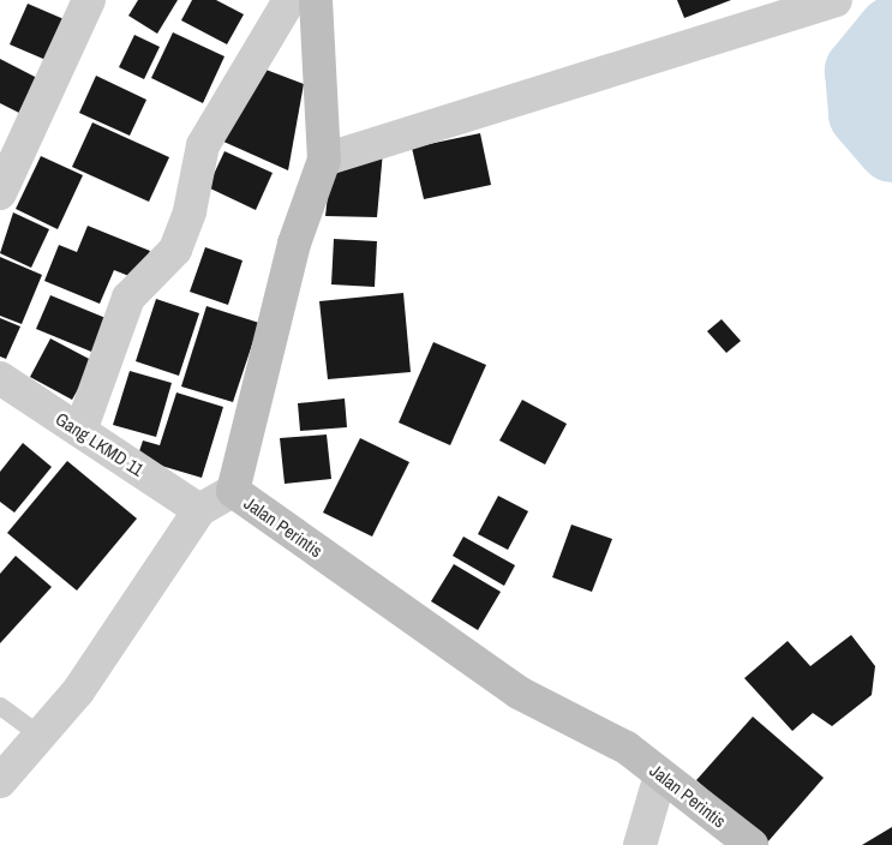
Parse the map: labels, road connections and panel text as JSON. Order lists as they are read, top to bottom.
{
  "streets": {
    "street": ["Gang LKMD 11", "Jalan Perintis"]
  }
}
